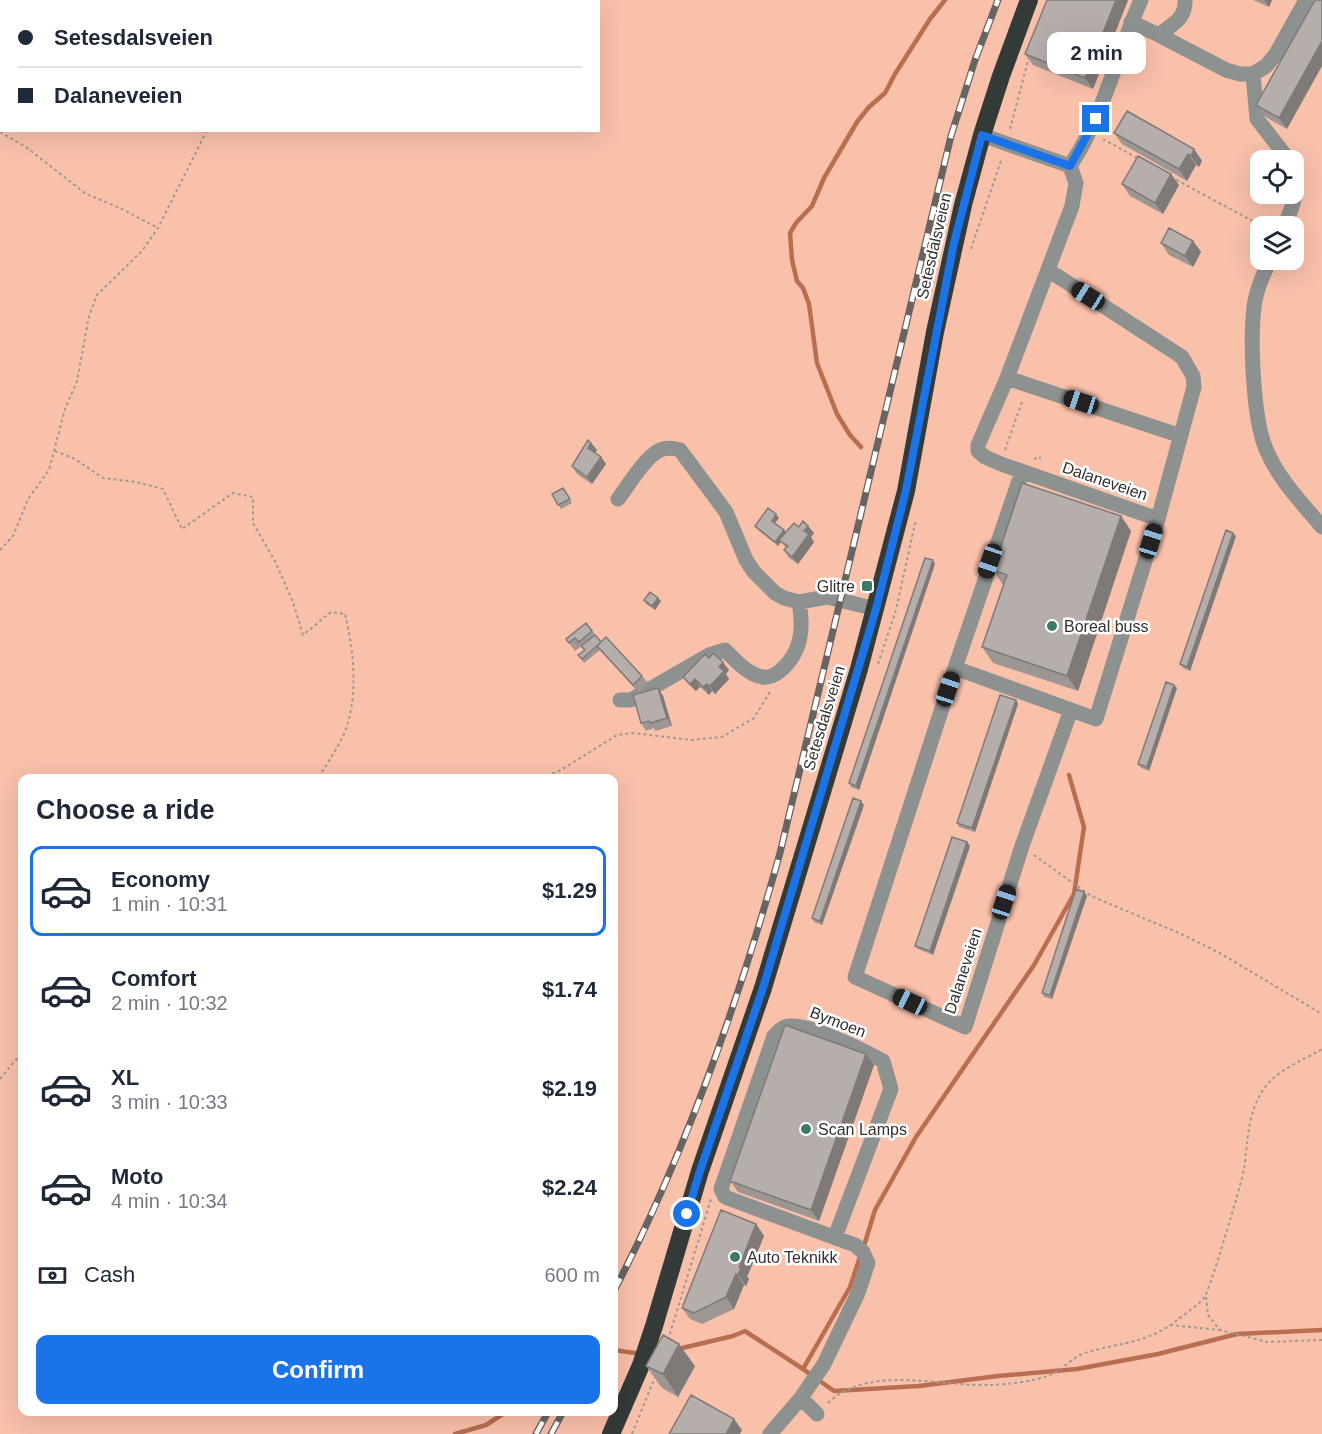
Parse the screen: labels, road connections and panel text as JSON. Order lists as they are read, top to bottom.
{
  "streets": {
    "highway": ["Setesdalsveien"],
    "lane": ["Dalaneveien", "Bymoen"]
  },
  "places": {
    "transit": ["Glitre"],
    "other": ["Boreal buss", "Scan Lamps", "Auto Teknikk"]
  },
  "page": {
    "banner": ["Setesdalsveien", "Dalaneveien"],
    "bubble": "2 min",
    "heading": "Choose a ride",
    "list": [
      {
        "name": "Economy",
        "note": "1 min · 10:31",
        "value": "$1.29"
      },
      {
        "name": "Comfort",
        "note": "2 min · 10:32",
        "value": "$1.74"
      },
      {
        "name": "XL",
        "note": "3 min · 10:33",
        "value": "$2.19"
      },
      {
        "name": "Moto",
        "note": "4 min · 10:34",
        "value": "$2.24"
      }
    ],
    "pay": ["Cash", "600 m"],
    "buttons": "Confirm"
  }
}
